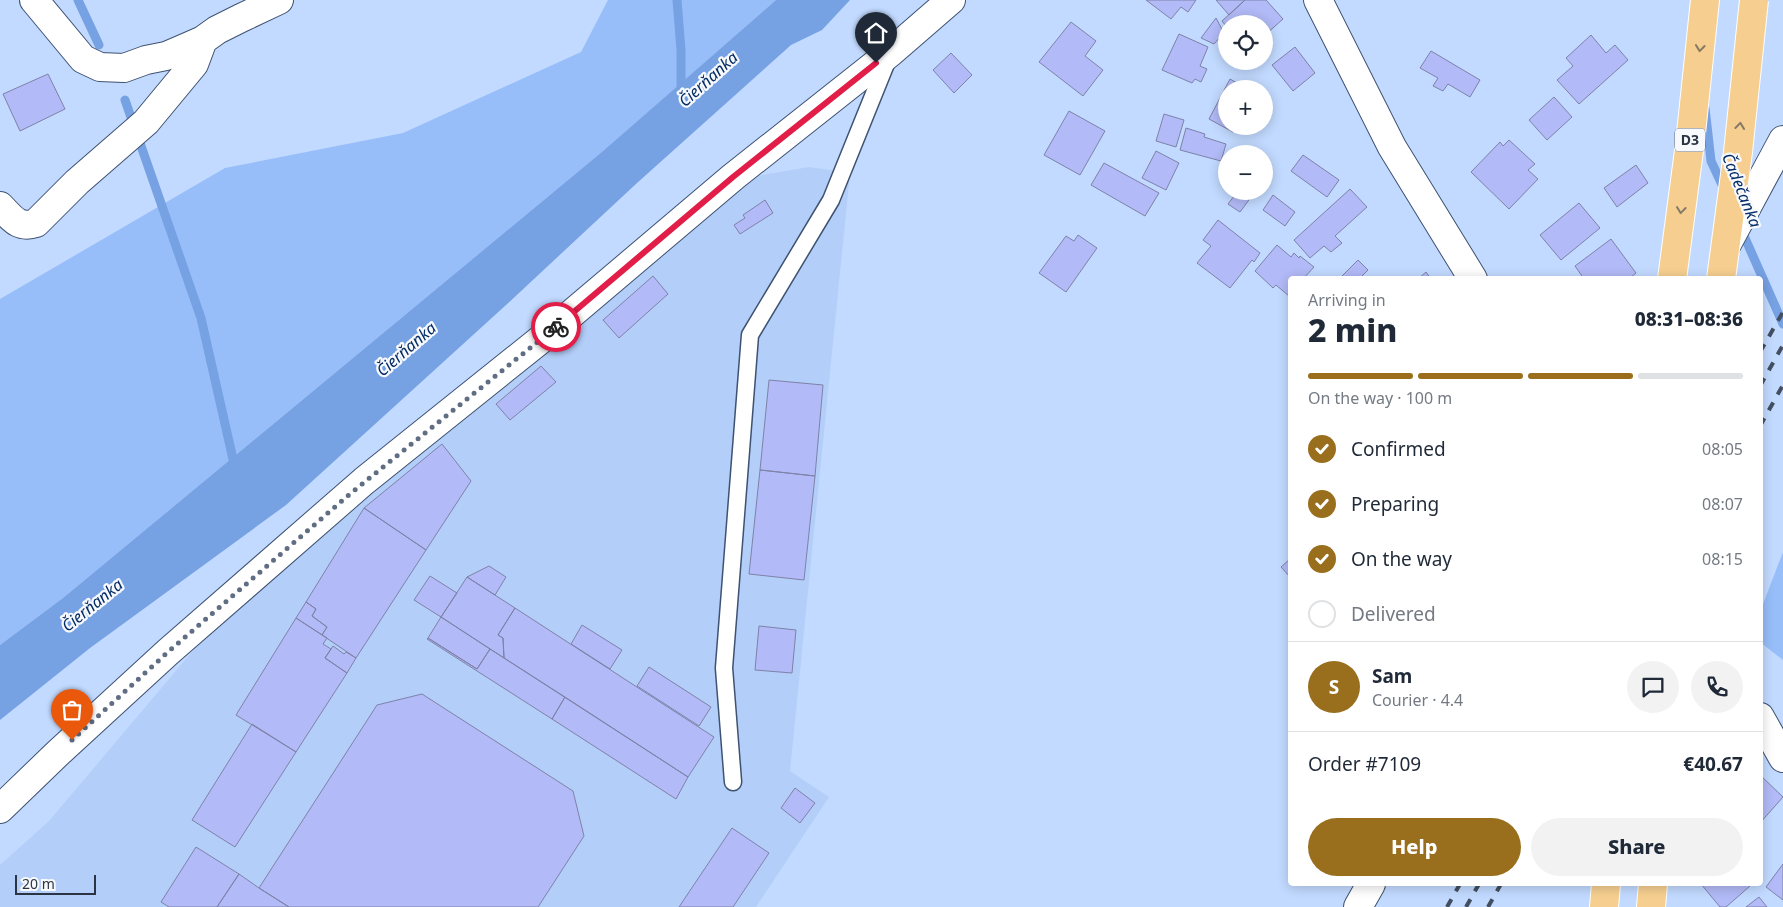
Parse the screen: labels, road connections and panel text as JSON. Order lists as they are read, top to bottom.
{
  "streets": {
    "highway": ["D3"]
  },
  "water": ["Čierňanka", "Čadečanka"],
  "scale_bar": "20 m",
  "page": {
    "map_buttons": ["+", "−"],
    "heading": ["2 min", "Arriving in", "08:31–08:36"],
    "panel": [
      "Sam",
      "Courier · 4.4",
      "Order #7109",
      "€40.67"
    ],
    "bar": "On the way · 100 m",
    "list": [
      ["Confirmed", "08:05"],
      ["Preparing", "08:07"],
      ["On the way", "08:15"],
      "Delivered"
    ],
    "round": "S",
    "buttons": ["Help", "Share"],
    "scale": "20 m"
  }
}
